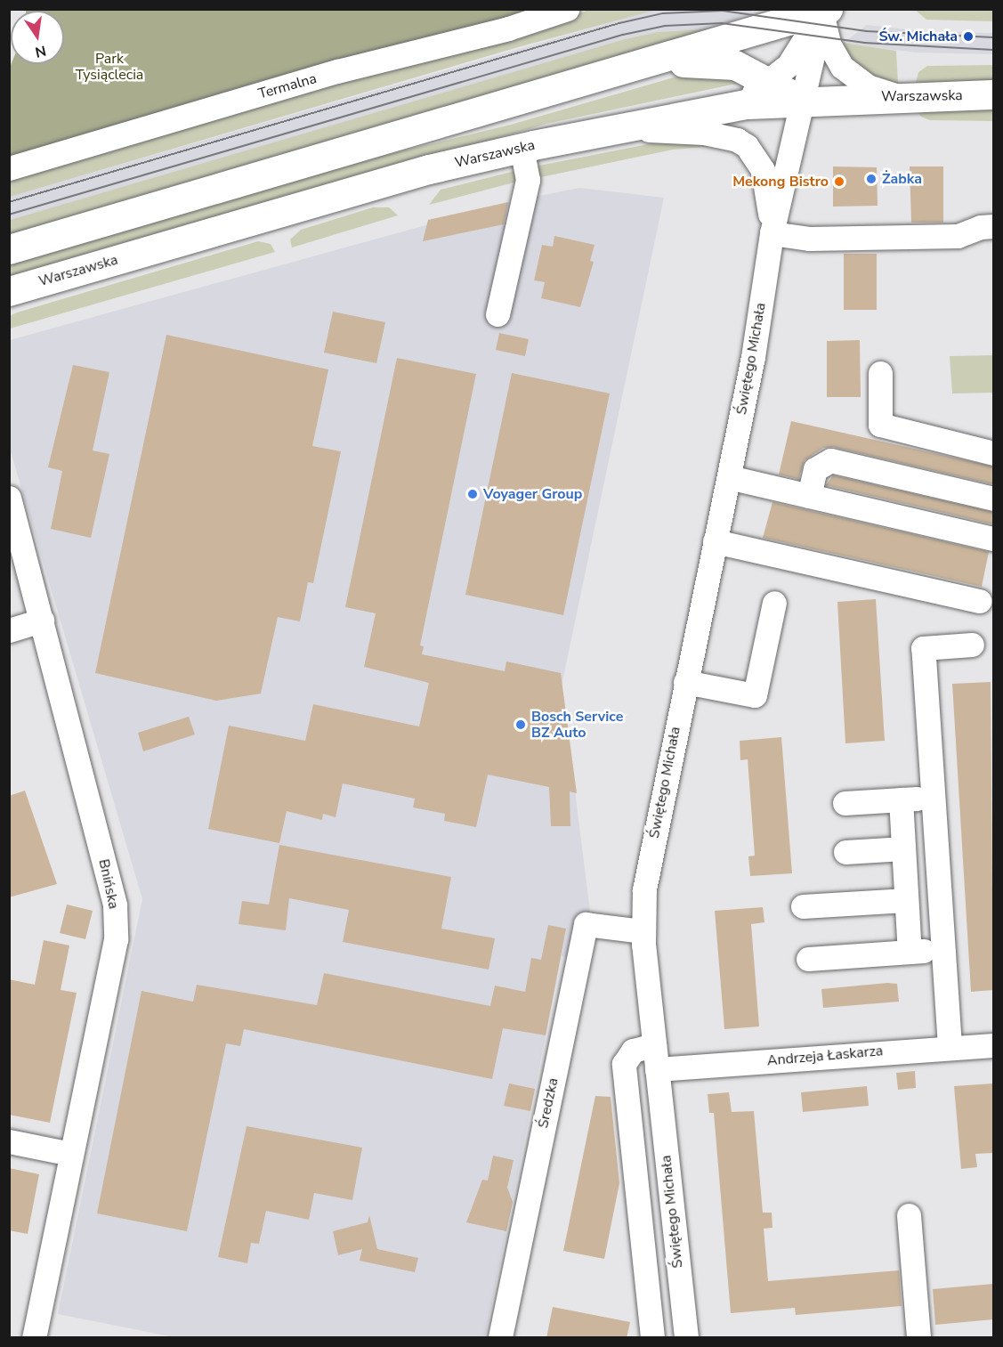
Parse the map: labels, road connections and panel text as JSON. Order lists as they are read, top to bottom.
{
  "streets": {
    "main road": ["Warszawska"],
    "street": [
      "Termalna",
      "Świętego Michała",
      "Bnińska",
      "Andrzeja Łaskarza",
      "Średzka"
    ]
  },
  "crossings": [
    ["Warszawska", "Świętego Michała"],
    ["Świętego Michała", "Andrzeja Łaskarza"],
    ["Świętego Michała", "Średzka"]
  ],
  "parks": ["Park Tysiąclecia"],
  "places": [
    "Św. Michała",
    "Żabka",
    "Mekong Bistro",
    "Voyager Group",
    "Bosch Service BZ Auto"
  ],
  "north": "bottom"
}
